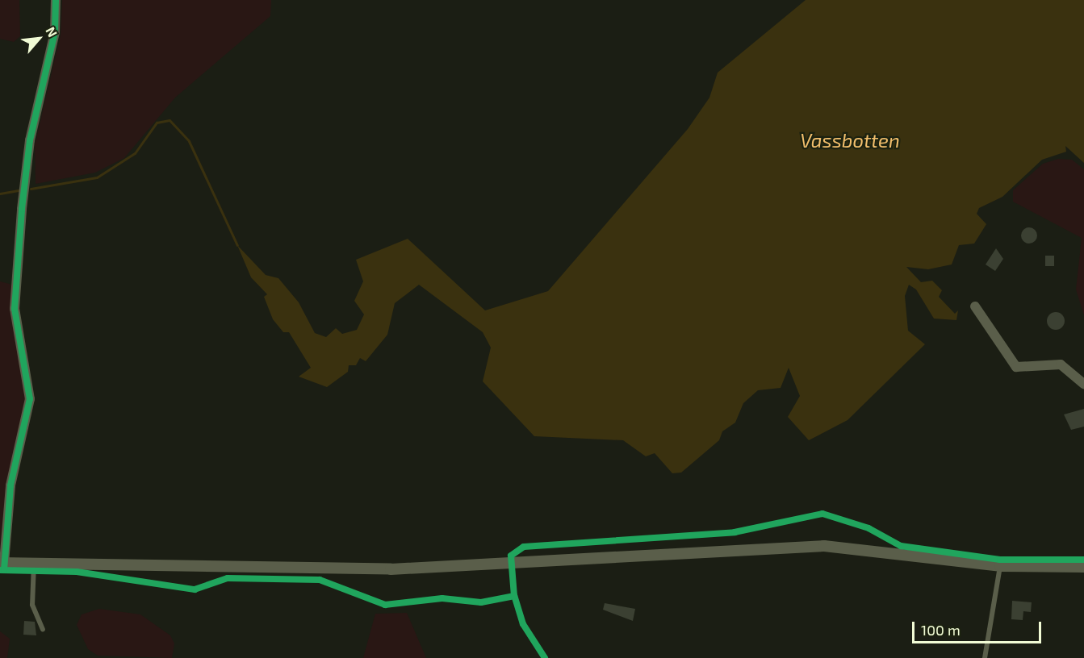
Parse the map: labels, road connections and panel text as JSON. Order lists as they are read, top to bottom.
{
  "water": ["Vassbotten"],
  "scale_bar": "100 m",
  "north": "top right"
}
